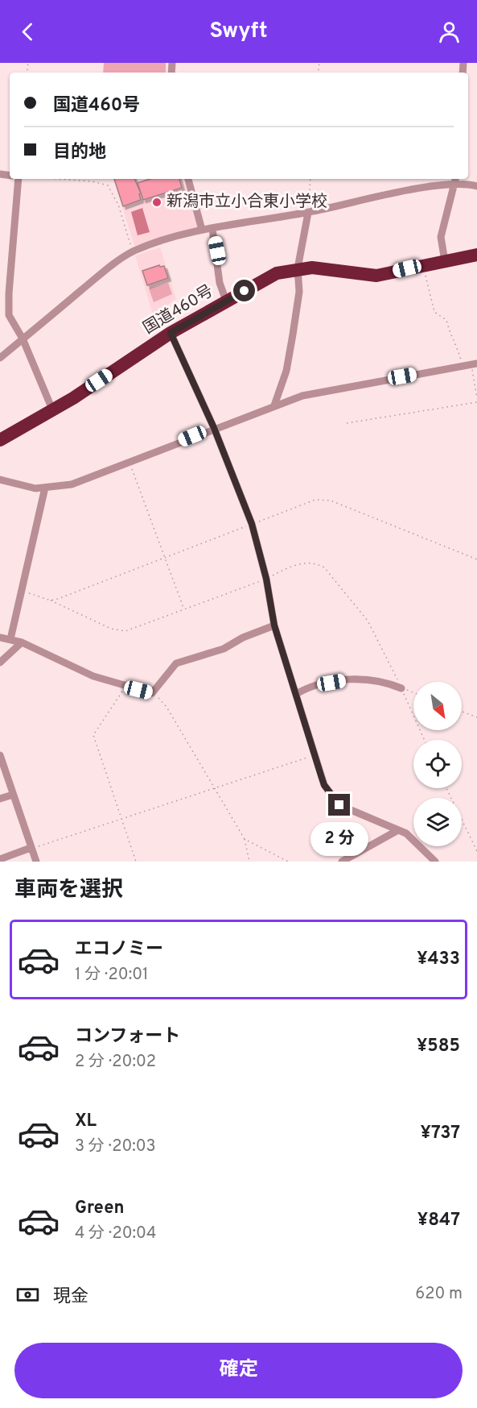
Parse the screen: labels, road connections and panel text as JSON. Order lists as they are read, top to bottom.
{
  "streets": {
    "highway": ["国道460号"]
  },
  "places": ["新潟市立小合東小学校"],
  "north": "bottom right",
  "page": {
    "header": "Swyft",
    "banner": ["国道460号", "目的地"],
    "bubble": "2 分",
    "heading": "車両を選択",
    "list": [
      {
        "name": "エコノミー",
        "note": "1 分 · 20:01",
        "value": "¥433"
      },
      {
        "name": "コンフォート",
        "note": "2 分 · 20:02",
        "value": "¥585"
      },
      {
        "name": "XL",
        "note": "3 分 · 20:03",
        "value": "¥737"
      },
      {
        "name": "Green",
        "note": "4 分 · 20:04",
        "value": "¥847"
      }
    ],
    "pay": ["現金", "620 m"],
    "buttons": "確定"
  }
}
